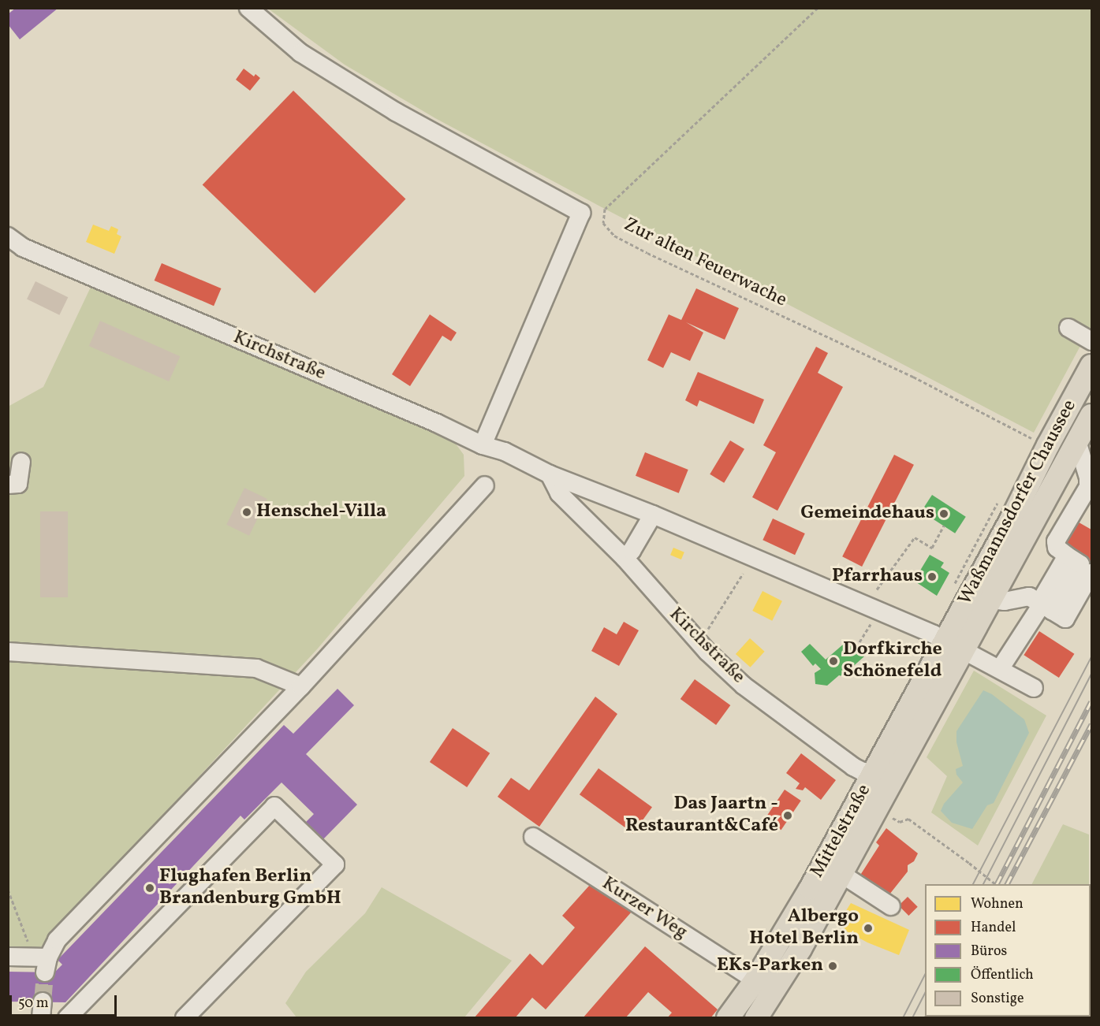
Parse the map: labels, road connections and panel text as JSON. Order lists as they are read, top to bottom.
{
  "streets": {
    "main road": ["Waßmannsdorfer Chaussee", "Mittelstraße"],
    "street": ["Kirchstraße", "Kurzer Weg"],
    "path": ["Zur alten Feuerwache"]
  },
  "crossings": [
    ["Zur alten Feuerwache", "Waßmannsdorfer Chaussee"],
    ["Kirchstraße", "Waßmannsdorfer Chaussee"],
    ["Kirchstraße", "Mittelstraße"],
    ["Waßmannsdorfer Chaussee", "Mittelstraße"],
    ["Mittelstraße", "Kurzer Weg"]
  ],
  "places": [
    "Henschel-Villa",
    "Gemeindehaus",
    "Pfarrhaus",
    "Dorfkirche Schönefeld",
    "Das Jaartn - Restaurant&Café",
    "Flughafen Berlin Brandenburg GmbH",
    "Albergo Hotel Berlin",
    "EKs-Parken"
  ],
  "legend": [
    "Wohnen",
    "Handel",
    "Büros",
    "Öffentlich",
    "Sonstige"
  ],
  "scale_bar": "50 m"
}
